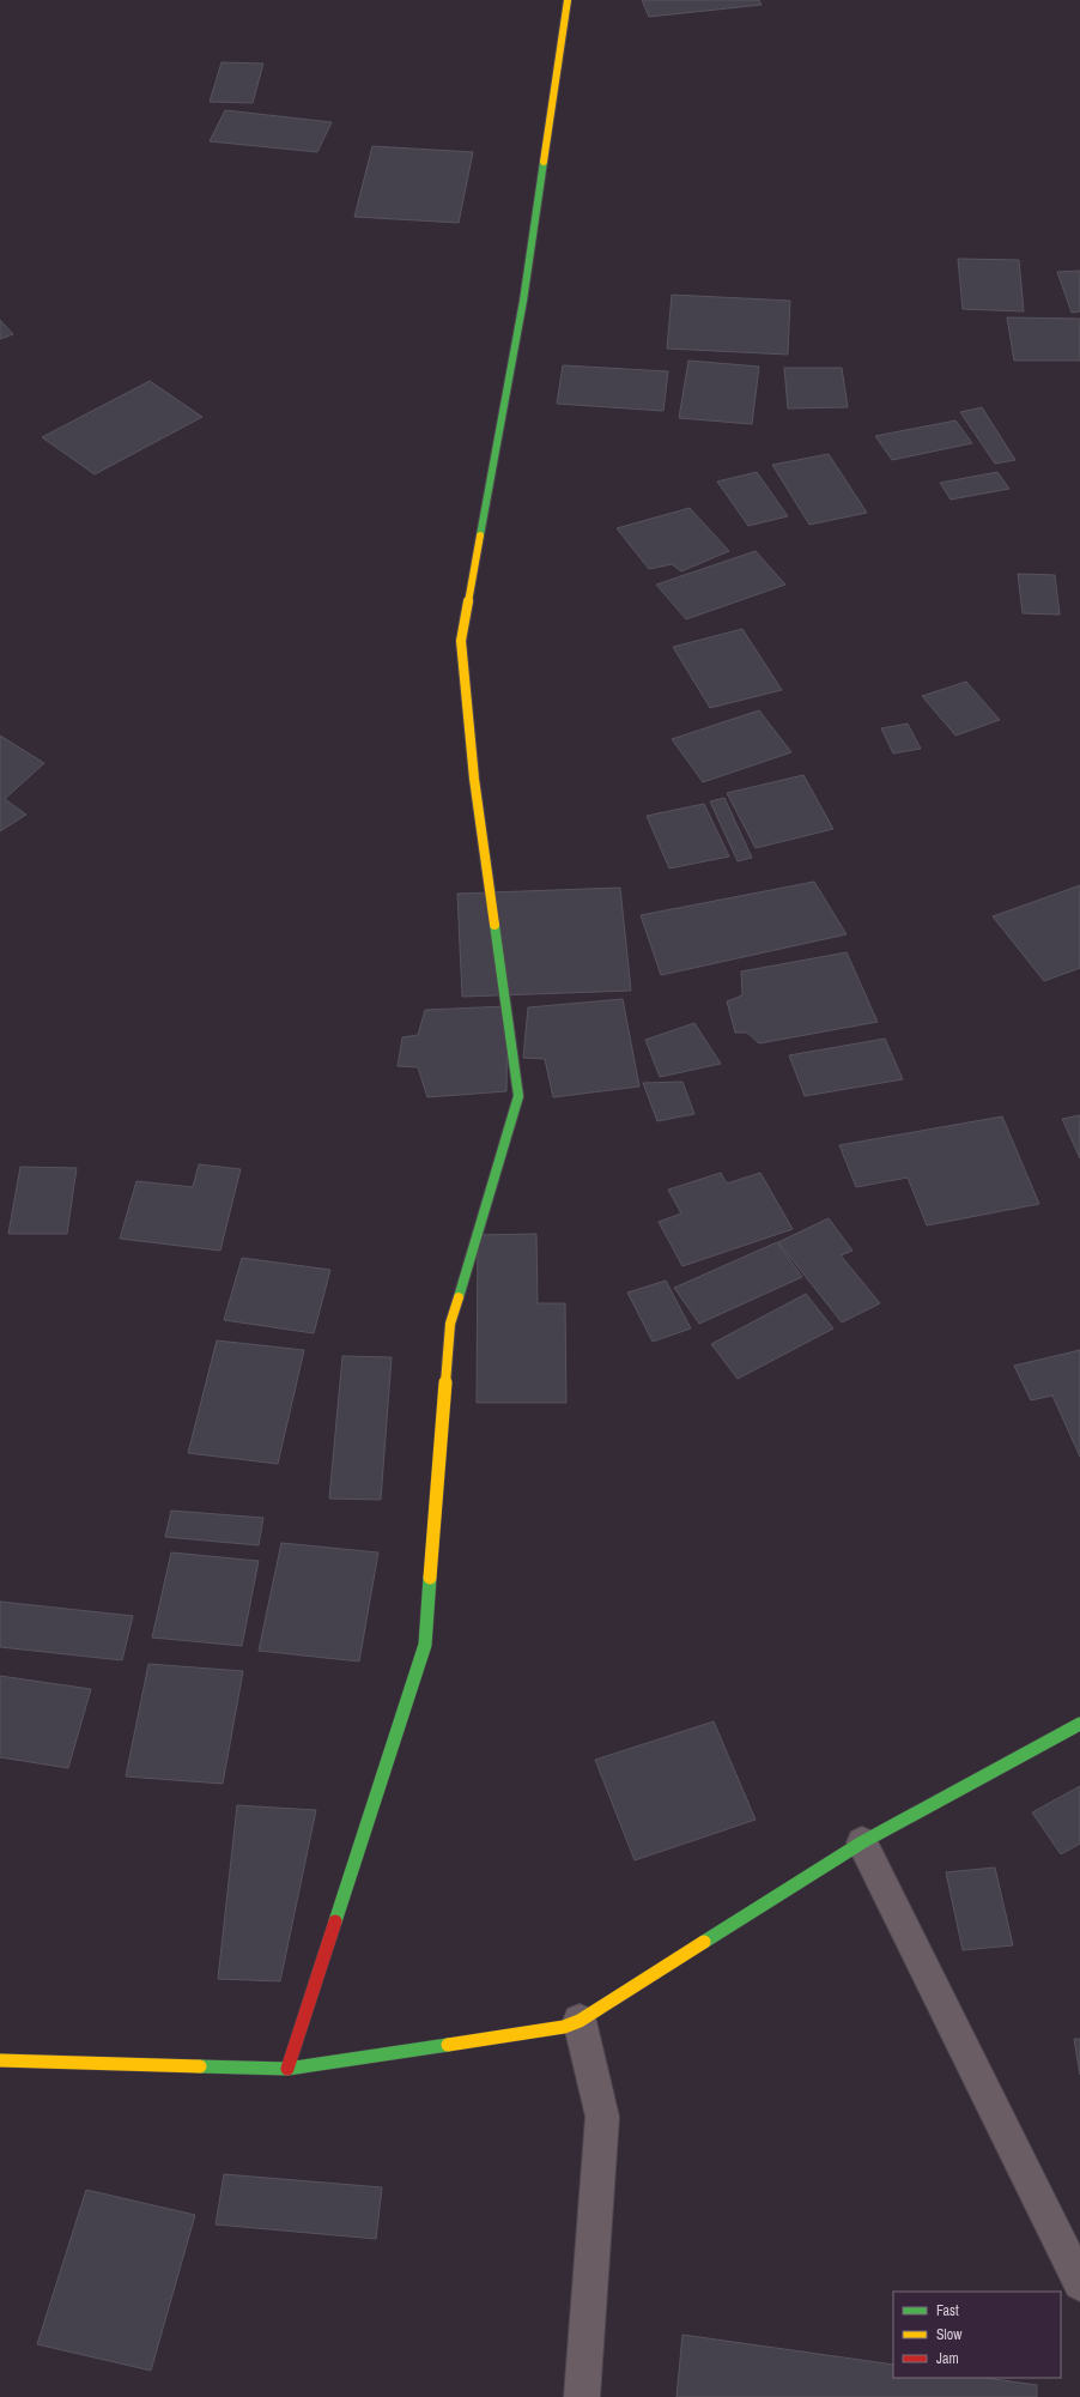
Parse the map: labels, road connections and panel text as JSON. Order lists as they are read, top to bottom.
{
  "legend": ["Fast", "Slow", "Jam"]
}
